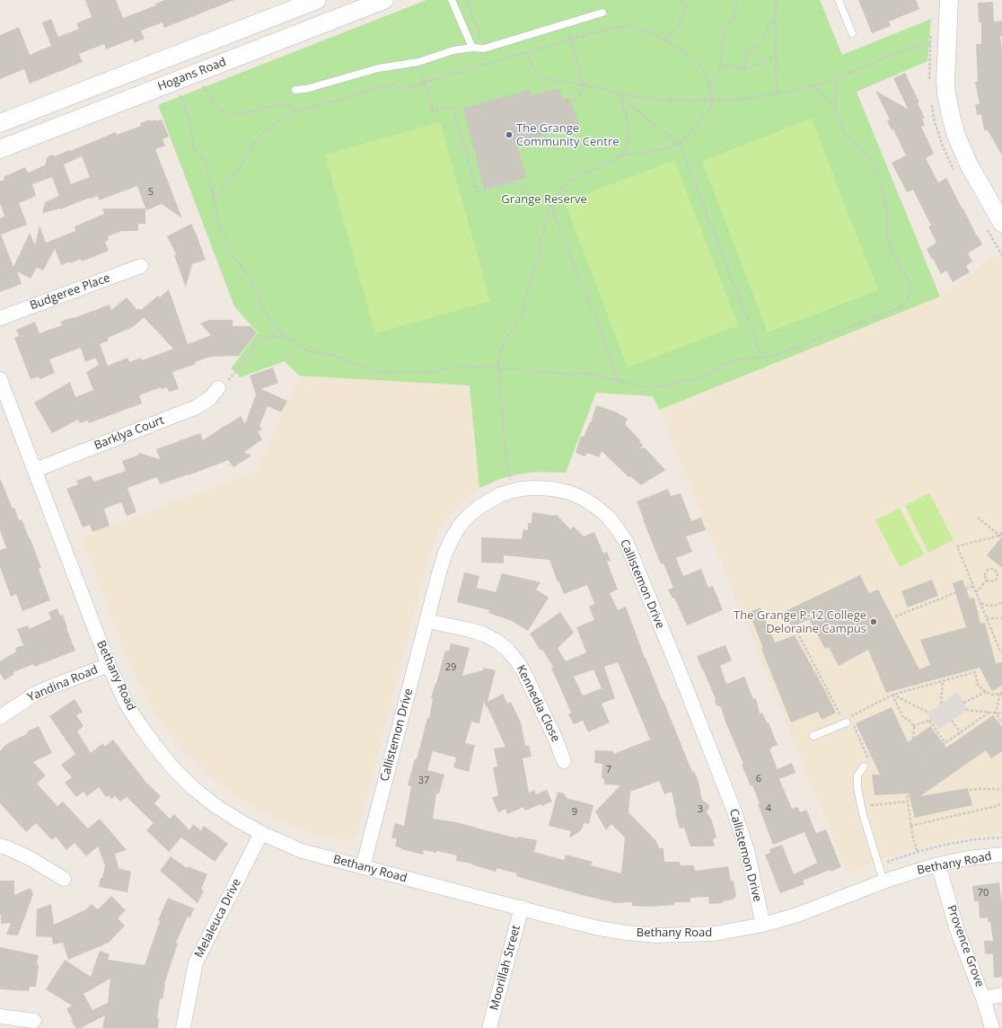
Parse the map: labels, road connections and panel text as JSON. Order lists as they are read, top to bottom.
{
  "streets": {
    "street": [
      "Hogans Road",
      "Budgeree Place",
      "Barklya Court",
      "Callistemon Drive",
      "Bethany Road",
      "Yandina Road",
      "Kennedia Close",
      "Melaleuca Drive",
      "Provence Grove",
      "Moorillah Street"
    ]
  },
  "crossings": [
    ["Barklya Court", "Bethany Road"],
    ["Callistemon Drive", "Bethany Road"],
    ["Callistemon Drive", "Kennedia Close"],
    ["Bethany Road", "Yandina Road"],
    ["Bethany Road", "Melaleuca Drive"],
    ["Bethany Road", "Provence Grove"],
    ["Bethany Road", "Moorillah Street"]
  ],
  "parks": ["Grange Reserve"],
  "places": ["The Grange Community Centre", "The Grange P-12 College Deloraine Campus"],
  "house_numbers": [
    "5",
    "29",
    "7",
    "6",
    "37",
    "4",
    "3",
    "9",
    "70"
  ]
}
